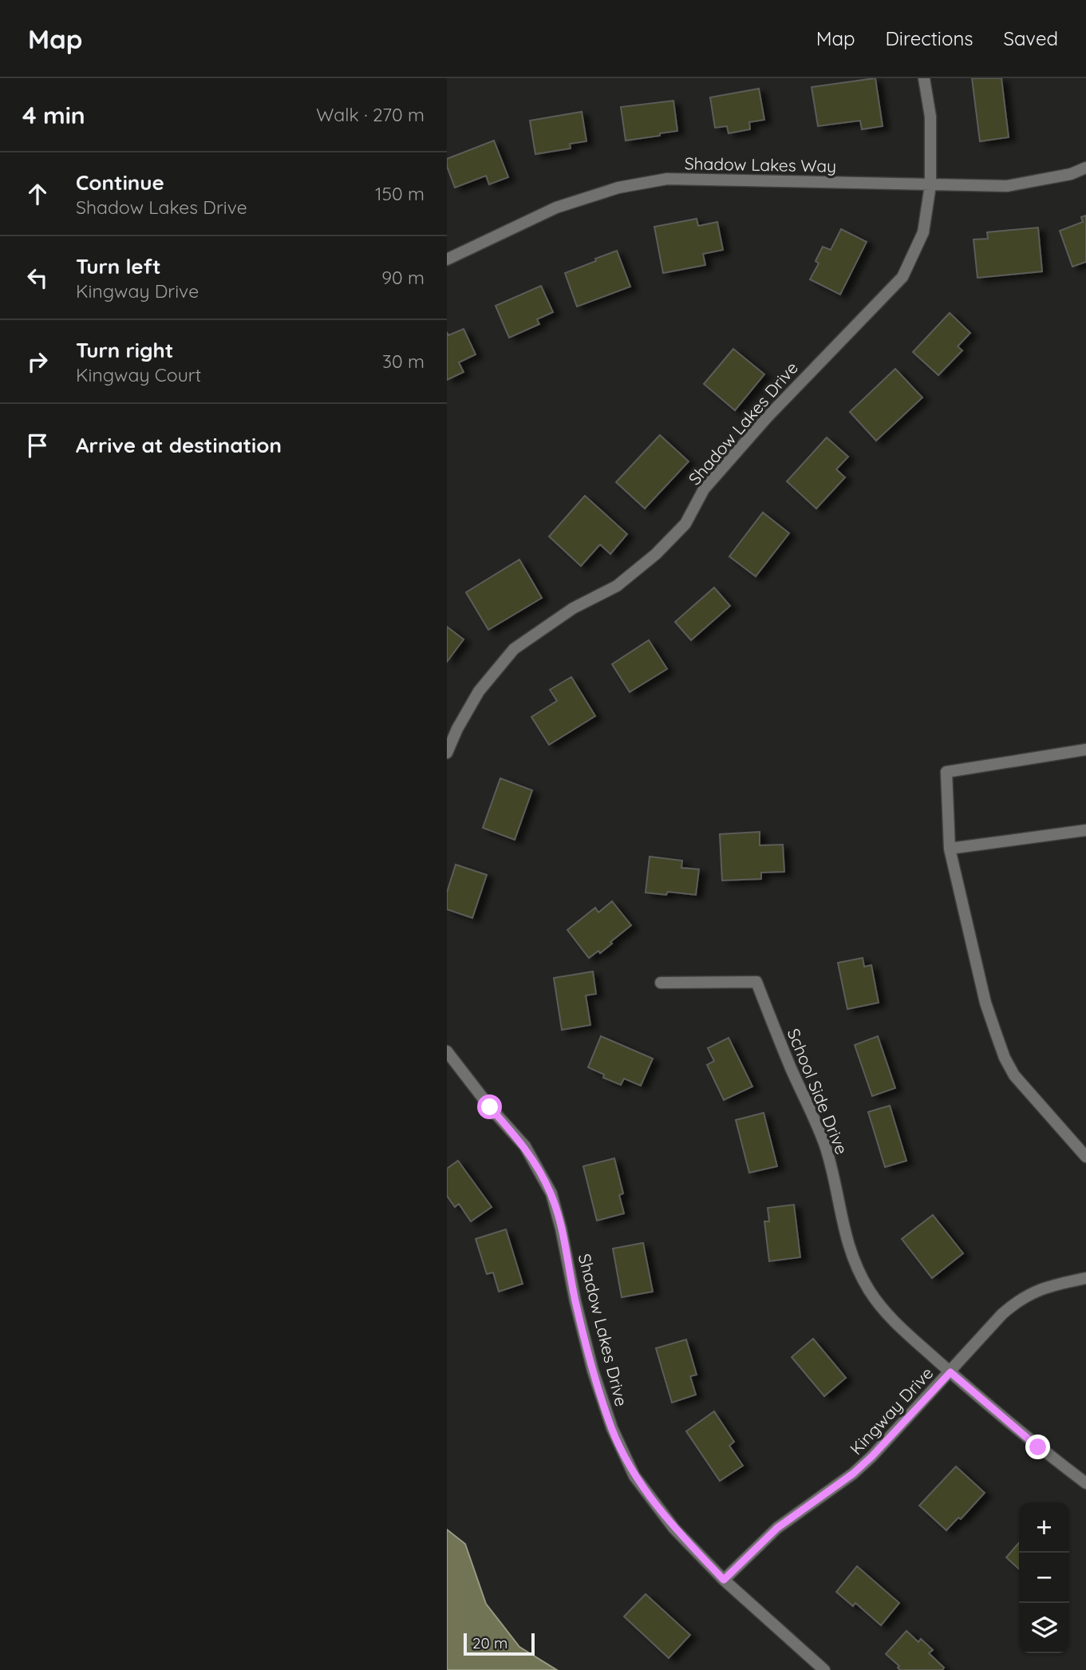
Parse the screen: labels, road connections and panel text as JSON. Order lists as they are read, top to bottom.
{
  "streets": {
    "street": [
      "Shadow Lakes Way",
      "Shadow Lakes Drive",
      "School Side Drive",
      "Kingway Drive"
    ]
  },
  "crossings": [
    ["Shadow Lakes Way", "Shadow Lakes Drive"],
    ["Shadow Lakes Drive", "Kingway Drive"],
    ["School Side Drive", "Kingway Drive"]
  ],
  "scale_bar": "20 m",
  "page": {
    "header": "Map",
    "nav": ["Map", "Directions", "Saved"],
    "heading": ["4 min", "Walk · 270 m"],
    "list": [
      ["Continue", "Shadow Lakes Drive", "150 m"],
      ["Turn left", "Kingway Drive", "90 m"],
      ["Turn right", "Kingway Court", "30 m"],
      "Arrive at destination"
    ],
    "map_buttons": ["+", "−"],
    "scale": "20 m"
  }
}
